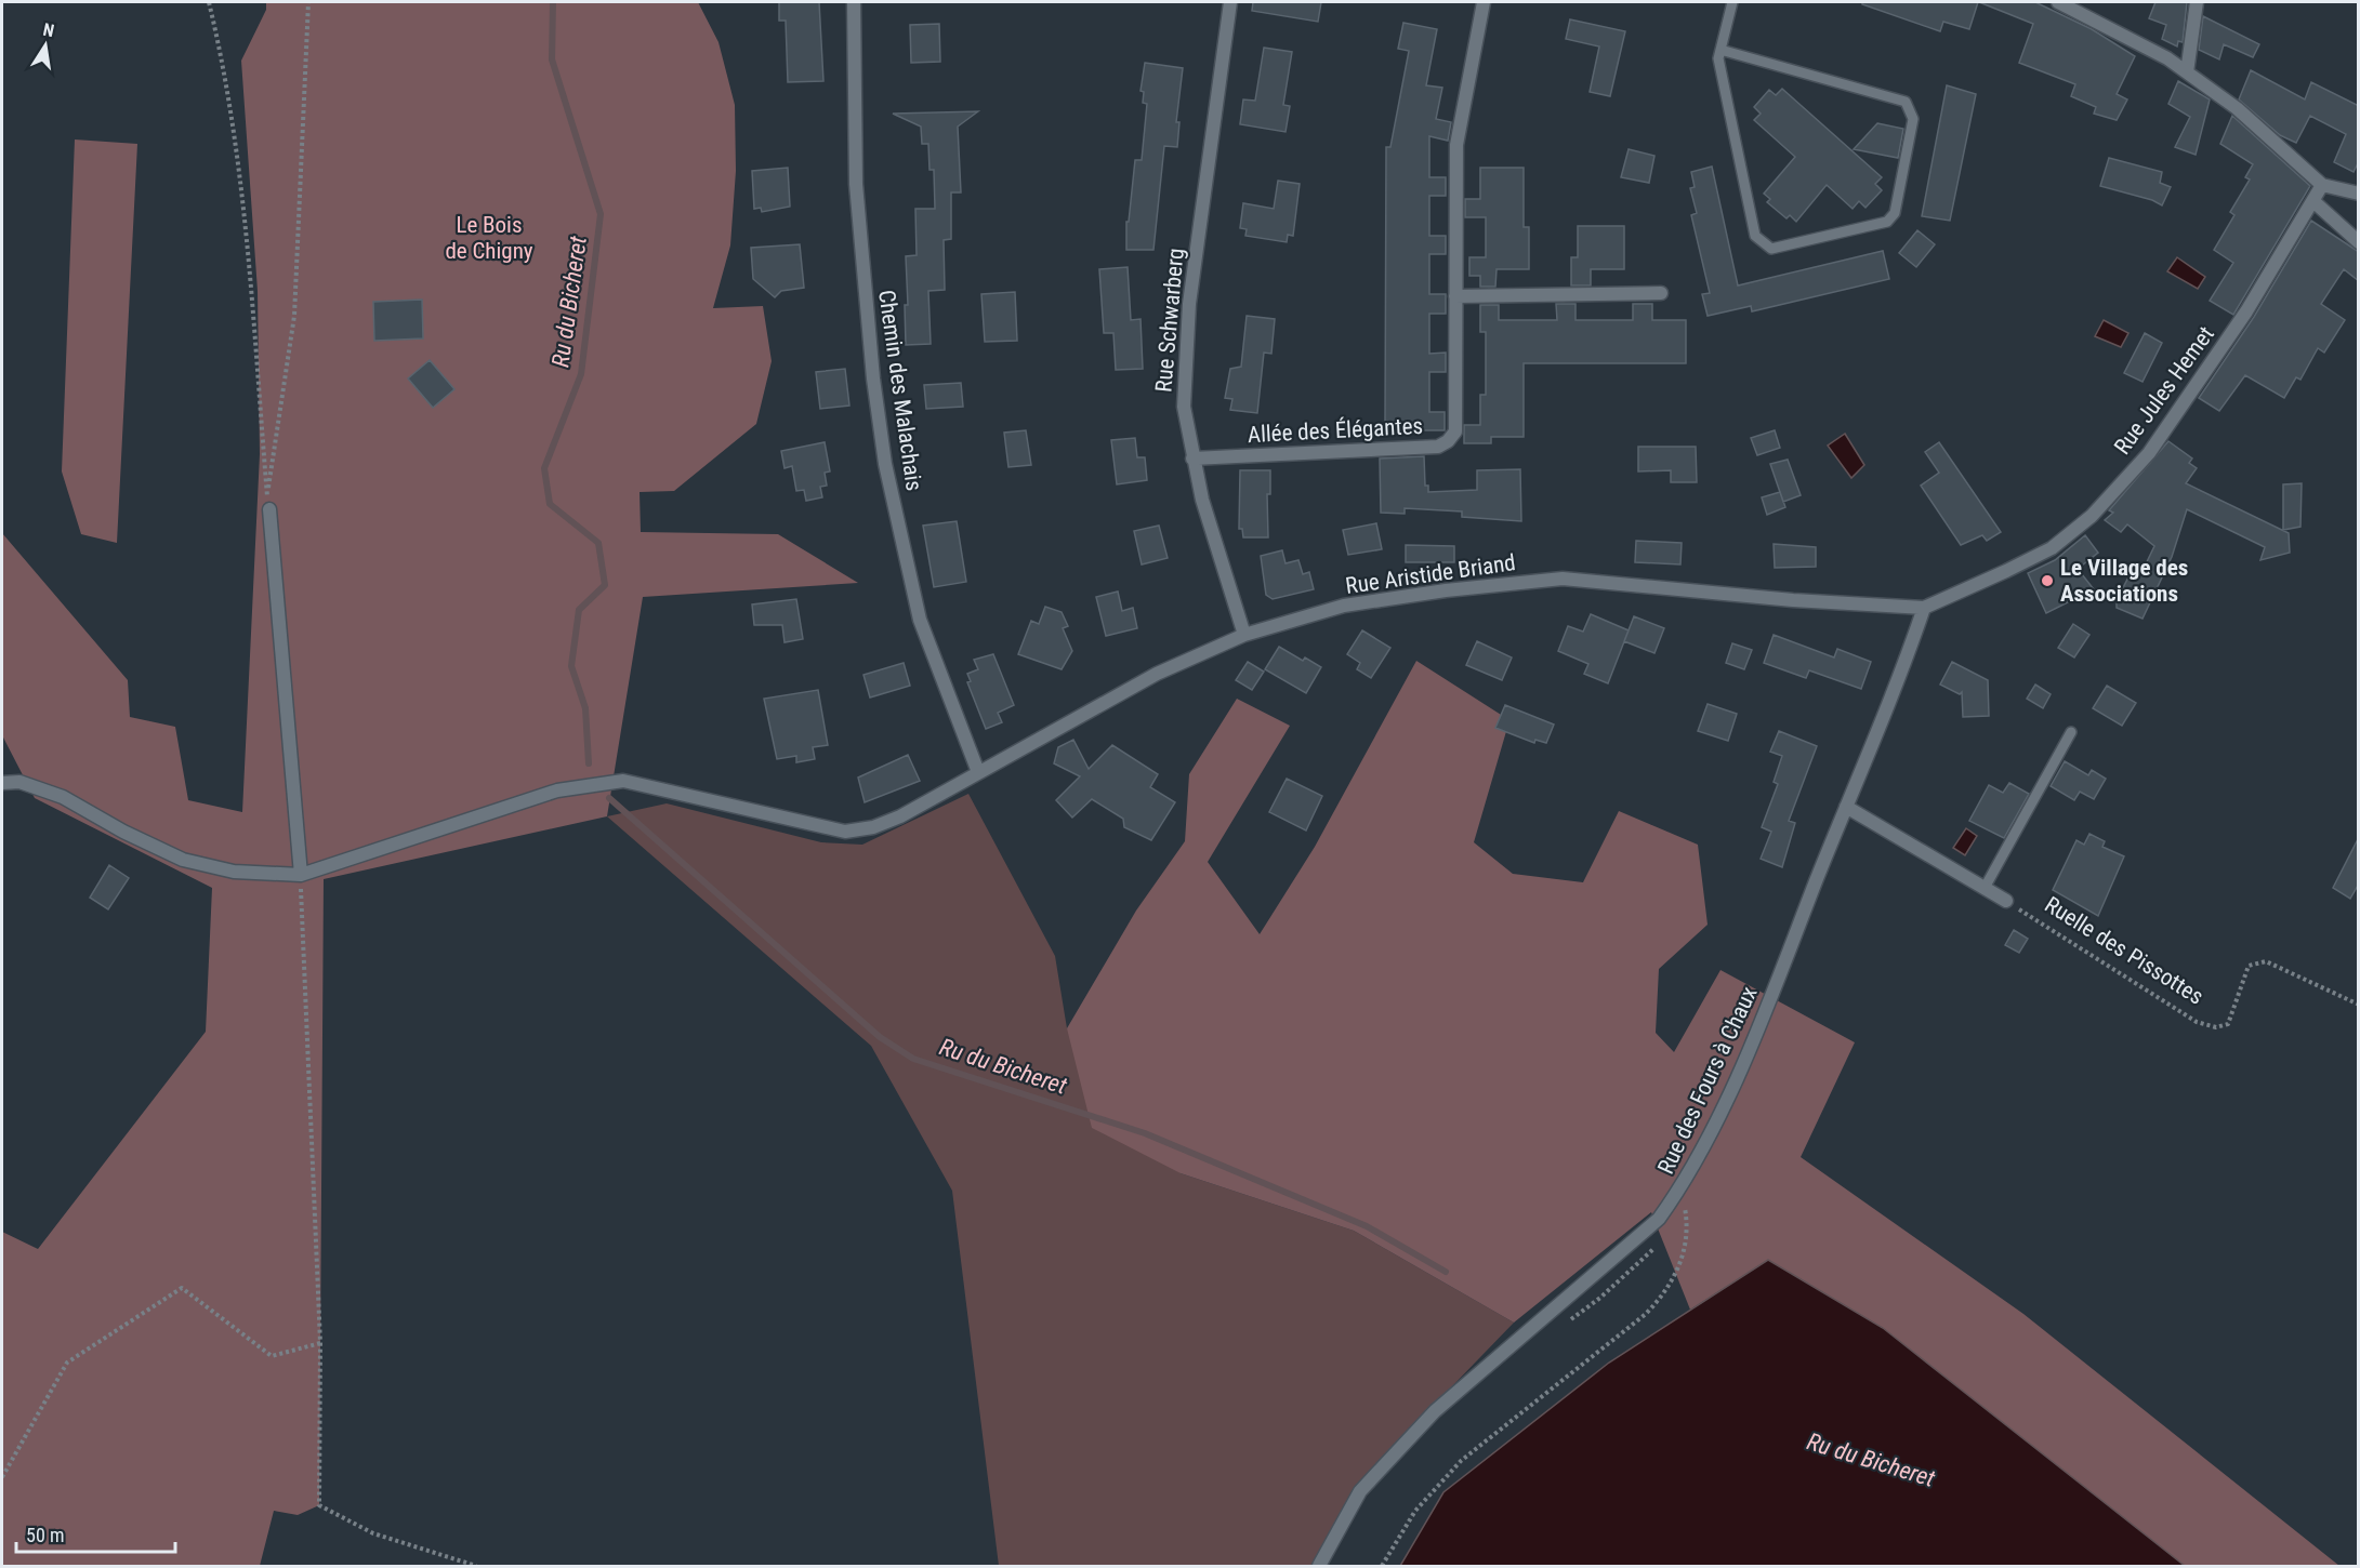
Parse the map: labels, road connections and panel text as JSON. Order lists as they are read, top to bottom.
{
  "streets": {
    "street": [
      "Rue Schwarberg",
      "Chemin des Malachais",
      "Rue Jules Hemet",
      "Allée des Élégantes",
      "Rue Aristide Briand",
      "Rue des Fours à Chaux"
    ],
    "path": ["Ruelle des Pissottes"]
  },
  "crossings": [
    ["Rue Schwarberg", "Allée des Élégantes"],
    ["Rue Schwarberg", "Rue Aristide Briand"],
    ["Chemin des Malachais", "Rue Aristide Briand"],
    ["Rue Jules Hemet", "Rue Aristide Briand"],
    ["Rue Jules Hemet", "Rue des Fours à Chaux"],
    ["Rue Aristide Briand", "Rue des Fours à Chaux"]
  ],
  "water": ["Ru du Bicheret"],
  "parks": ["Le Bois de Chigny"],
  "places": ["Le Village des Associations"],
  "scale_bar": "50 m",
  "north": "top"
}
